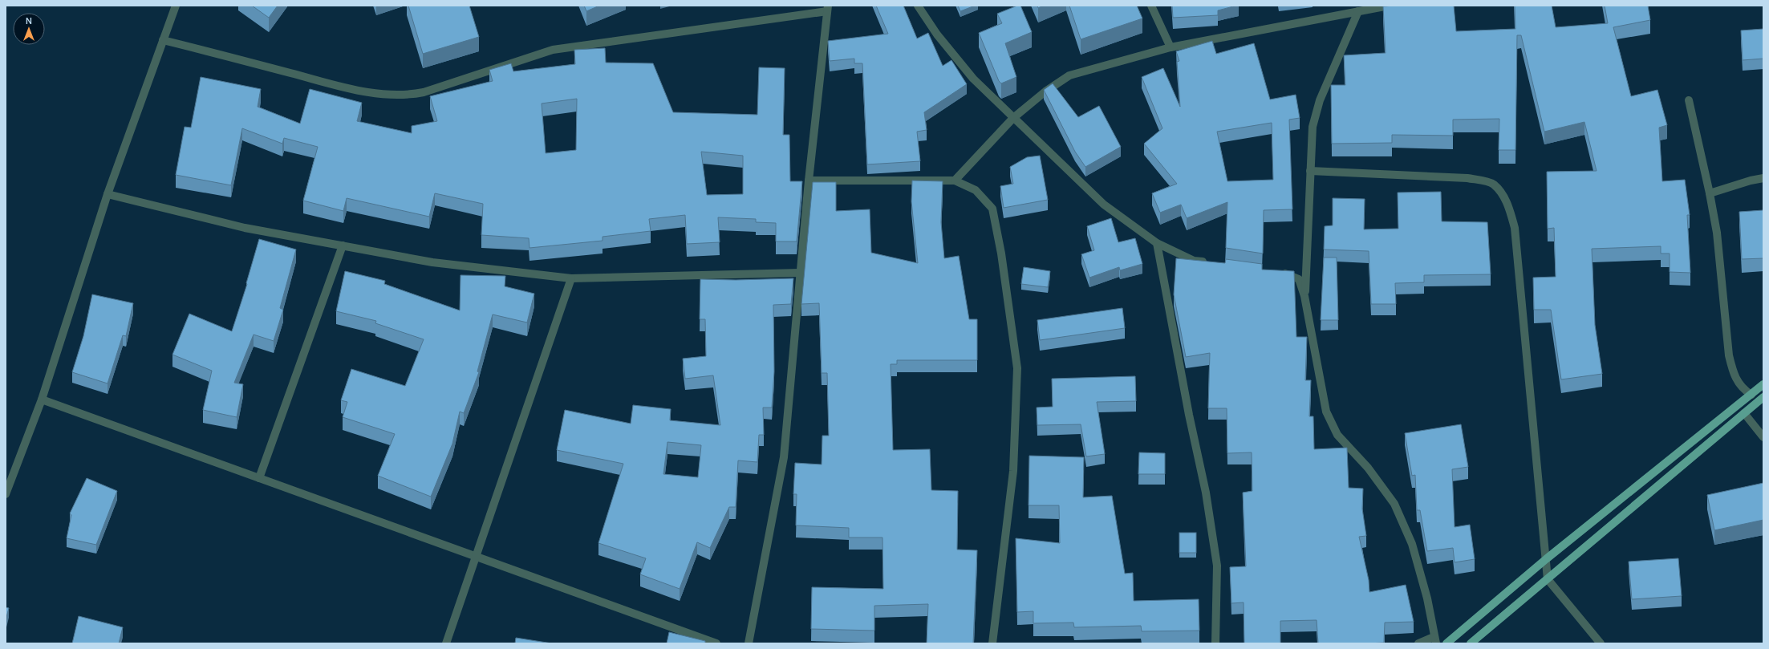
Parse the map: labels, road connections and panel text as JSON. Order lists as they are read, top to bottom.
{
  "north": "top"
}
